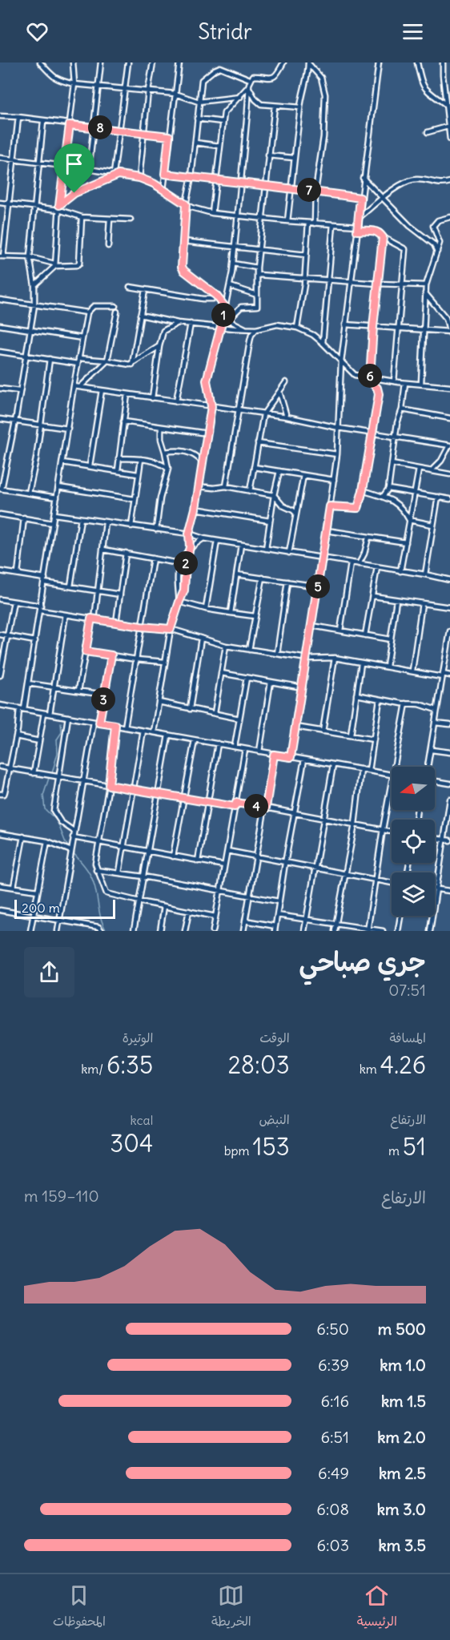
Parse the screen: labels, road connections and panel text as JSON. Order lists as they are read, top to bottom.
{
  "scale_bar": "200 m",
  "north": "left",
  "page": {
    "header": "Stridr",
    "pins": [
      "8",
      "7",
      "1",
      "6",
      "2",
      "5",
      "3",
      "4"
    ],
    "scale": "200 m",
    "heading": ["جري صباحي", "07:51"],
    "stats": [
      ["المسافة", "4.26 km"],
      ["الوقت", "28:03"],
      ["الوتيرة", "6:35 /km"],
      ["الارتفاع", "51 m"],
      ["النبض", "153 bpm"],
      ["kcal", "304"]
    ],
    "chart": ["الارتفاع", "110–159 m"],
    "list": [
      {
        "name": "500 m",
        "note": "6:50"
      },
      {
        "name": "1.0 km",
        "note": "6:39"
      },
      {
        "name": "1.5 km",
        "note": "6:16"
      },
      {
        "name": "2.0 km",
        "note": "6:51"
      },
      {
        "name": "2.5 km",
        "note": "6:49"
      },
      {
        "name": "3.0 km",
        "note": "6:08"
      },
      {
        "name": "3.5 km",
        "note": "6:03"
      }
    ],
    "tabs": ["الرئيسية", "الخريطة", "المحفوظات"]
  }
}
